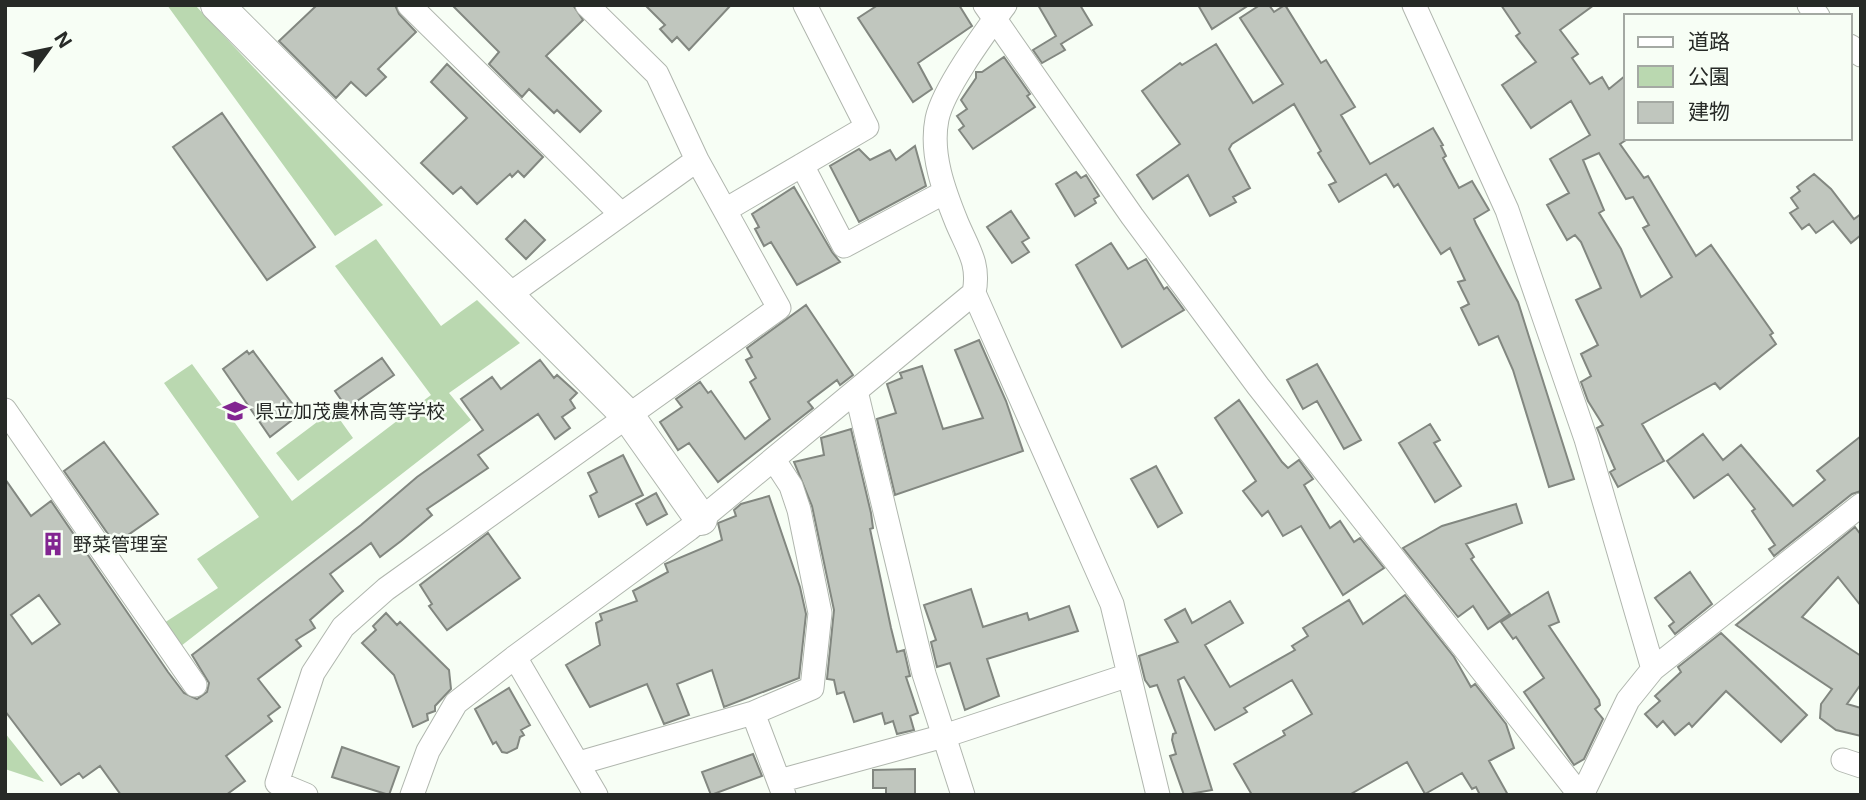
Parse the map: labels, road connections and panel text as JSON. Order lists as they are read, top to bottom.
{
  "places": {
    "school or university": ["県立加茂農林高等学校"],
    "building": ["野菜管理室"]
  },
  "legend": ["道路", "公園", "建物"],
  "north": "top right"
}
